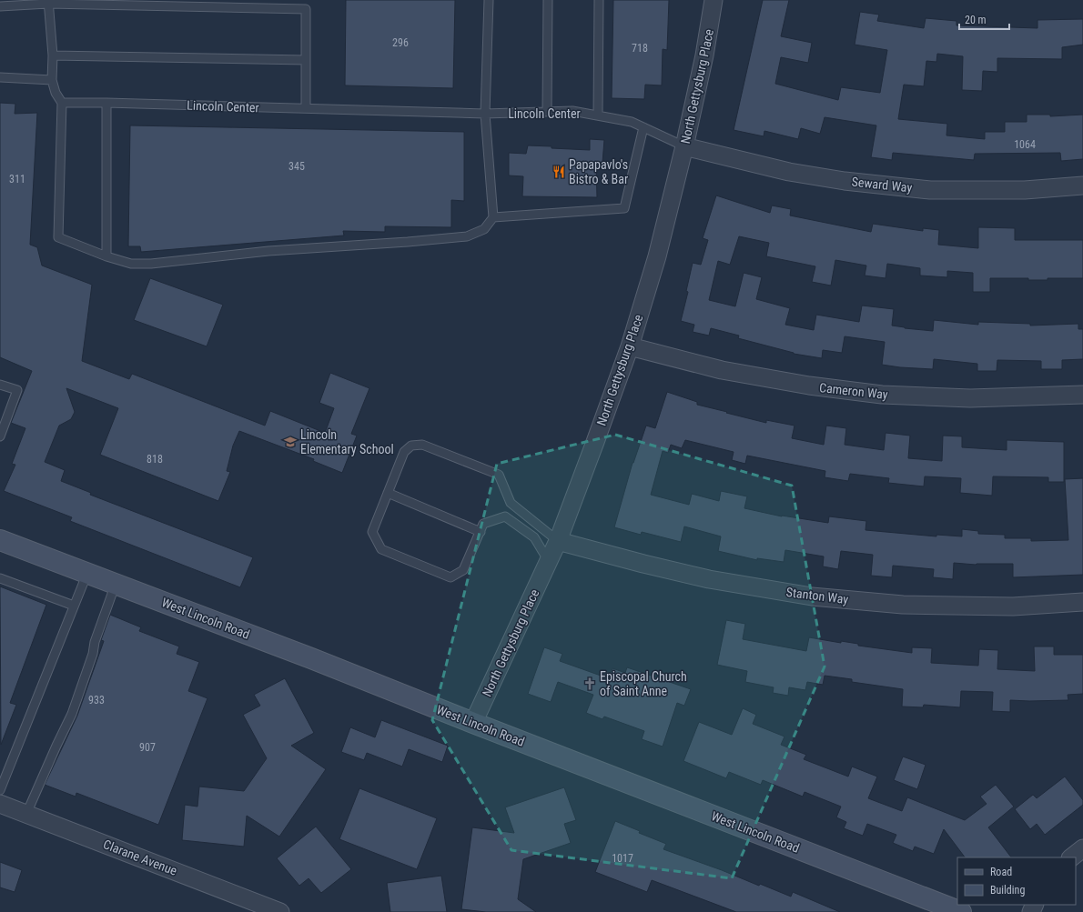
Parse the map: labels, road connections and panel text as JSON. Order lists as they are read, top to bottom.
{
  "streets": {
    "street": [
      "North Gettysburg Place",
      "Seward Way",
      "Cameron Way",
      "Stanton Way",
      "West Lincoln Road",
      "Clarane Avenue"
    ],
    "lane": ["Lincoln Center"]
  },
  "crossings": [
    ["North Gettysburg Place", "Lincoln Center"],
    ["North Gettysburg Place", "Seward Way"],
    ["North Gettysburg Place", "Cameron Way"],
    ["North Gettysburg Place", "Stanton Way"],
    ["North Gettysburg Place", "West Lincoln Road"],
    ["Lincoln Center", "Seward Way"]
  ],
  "places": {
    "restaurant": ["Papapavlo's Bistro & Bar"],
    "school or university": ["Lincoln Elementary School"],
    "church": ["Episcopal Church of Saint Anne"]
  },
  "house_numbers": [
    "296",
    "718",
    "1064",
    "345",
    "311",
    "818",
    "933",
    "907",
    "1017"
  ],
  "legend": ["Road", "Building"],
  "scale_bar": "20 m"
}
